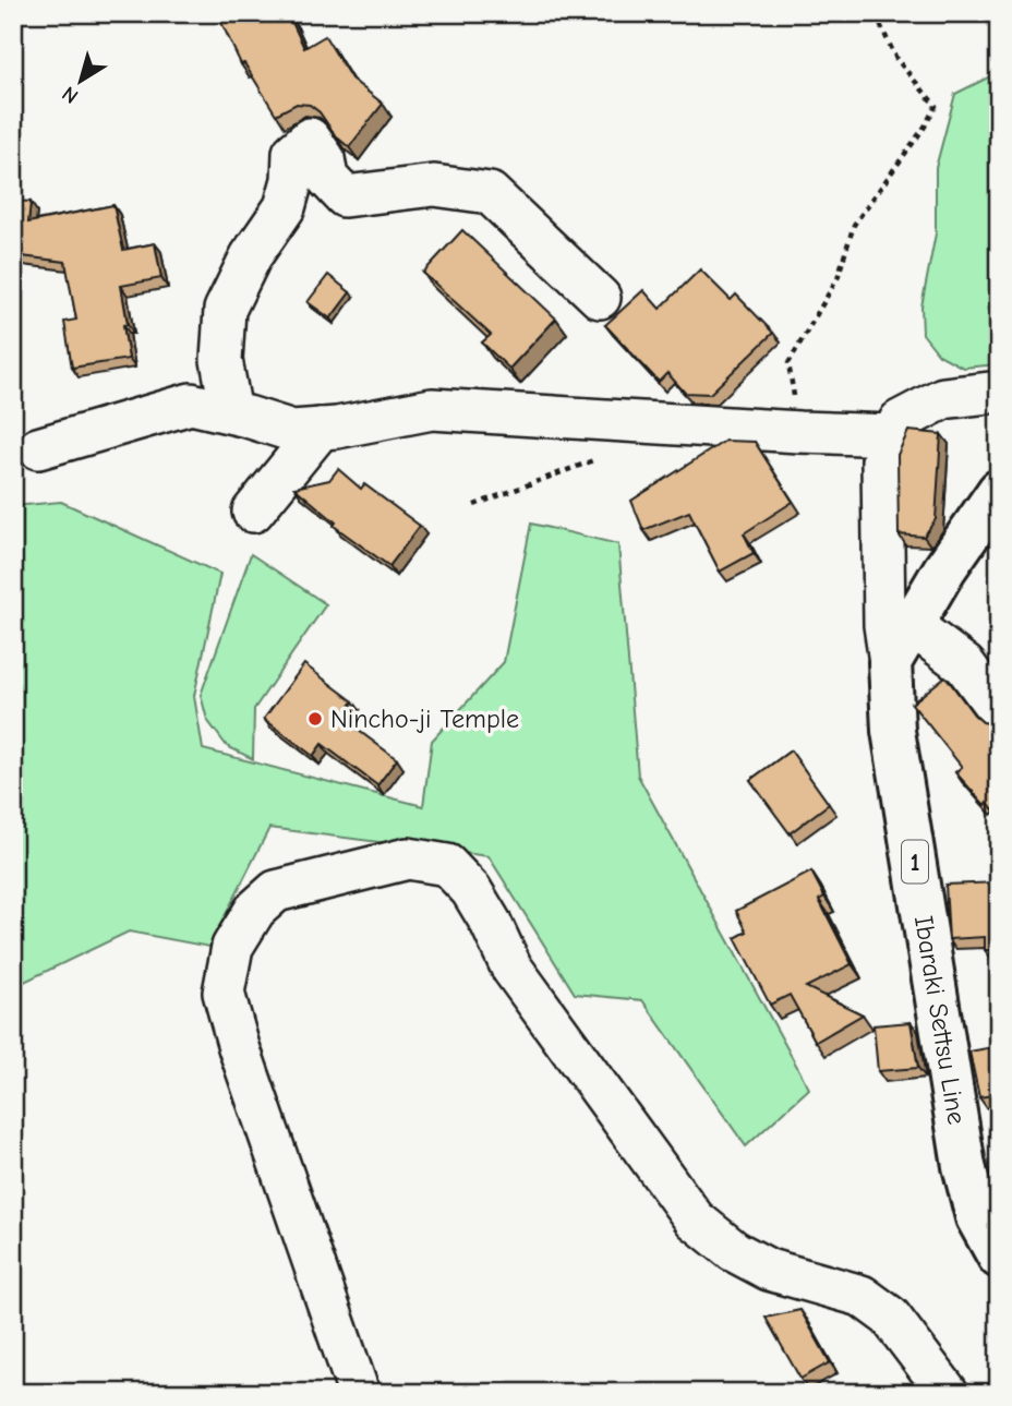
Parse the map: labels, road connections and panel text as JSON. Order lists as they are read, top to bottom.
{
  "streets": {
    "main road": ["1", "Ibaraki Settsu Line"]
  },
  "places": ["Nincho-ji Temple"],
  "north": "bottom left"
}
